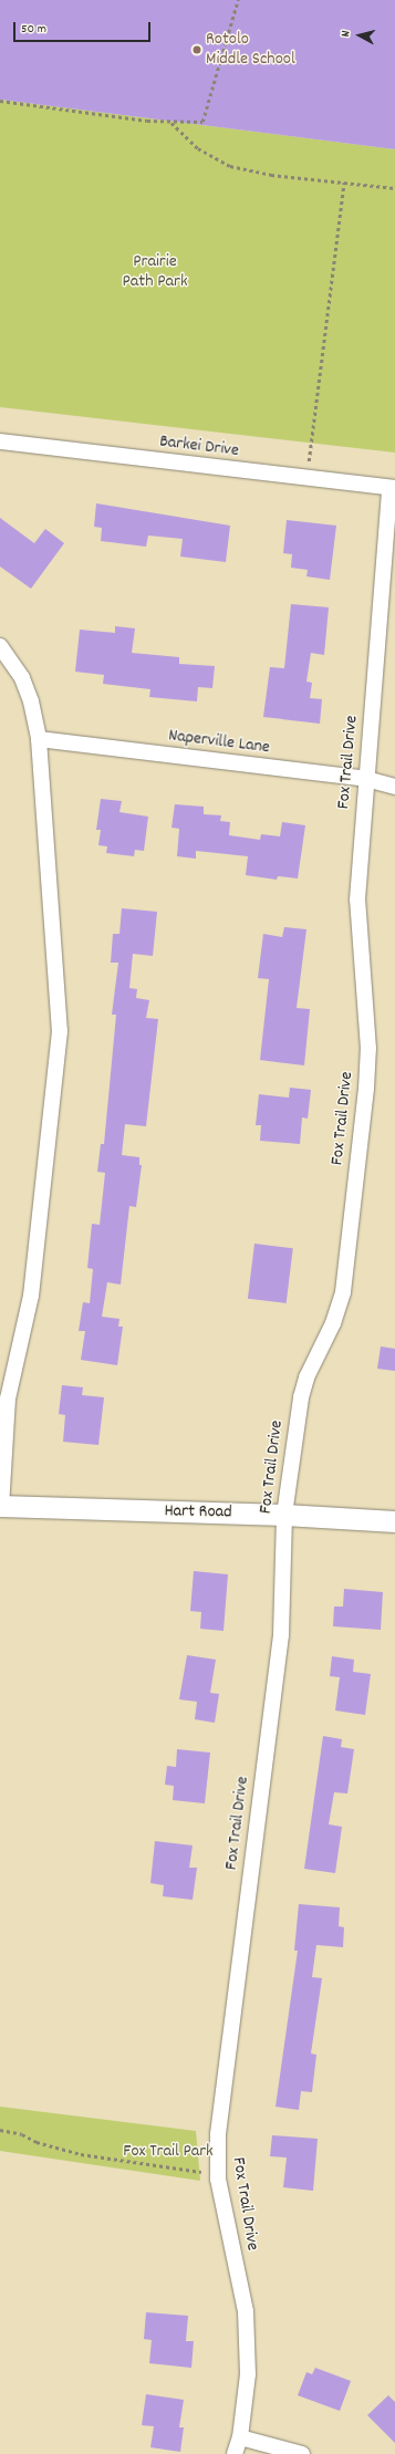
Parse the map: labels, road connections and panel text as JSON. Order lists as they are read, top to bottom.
{
  "streets": {
    "street": [
      "Barkei Drive",
      "Naperville Lane",
      "Fox Trail Drive",
      "Hart Road"
    ]
  },
  "crossings": [
    ["Barkei Drive", "Fox Trail Drive"],
    ["Naperville Lane", "Fox Trail Drive"],
    ["Fox Trail Drive", "Hart Road"]
  ],
  "parks": ["Prairie Path Park", "Fox Trail Park"],
  "places": ["Rotolo Middle School"],
  "scale_bar": "50 m",
  "north": "left"
}
